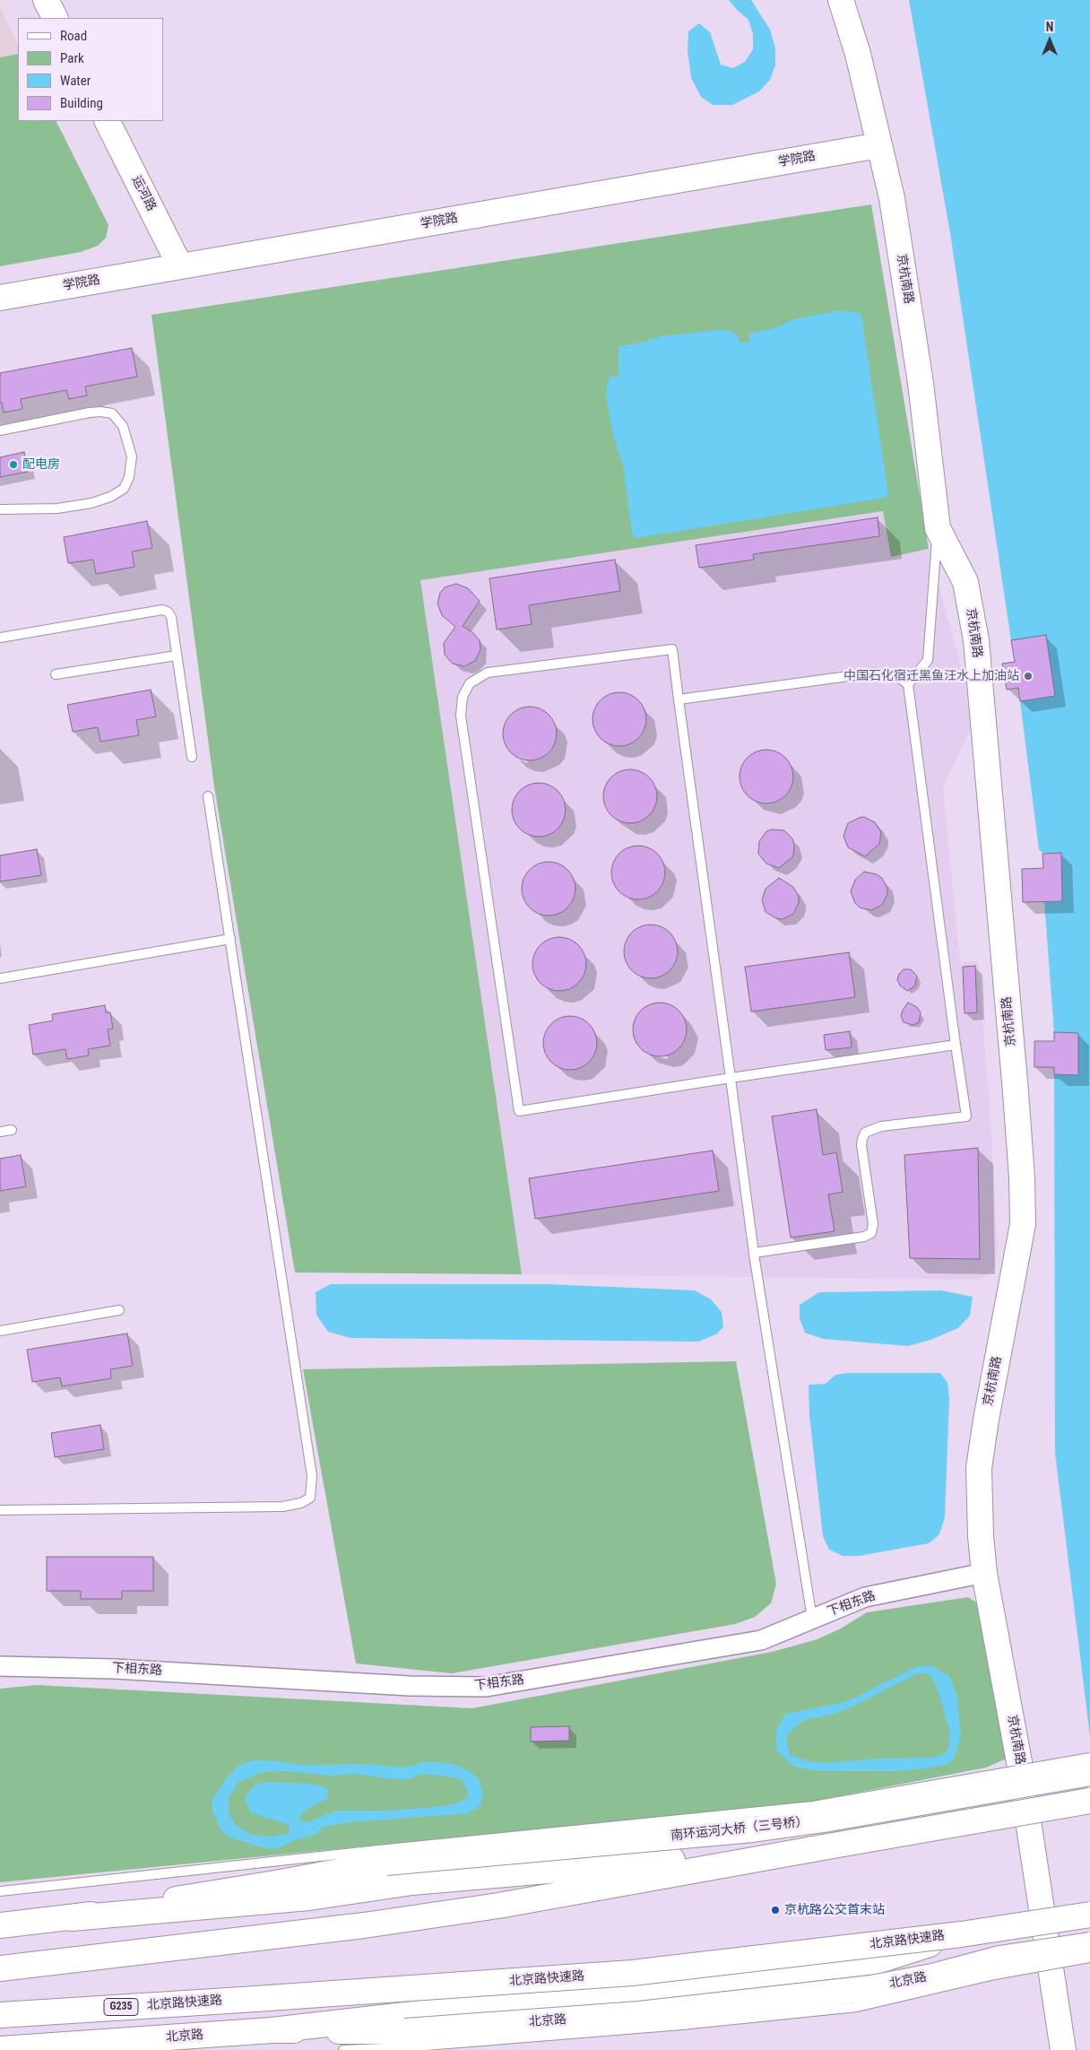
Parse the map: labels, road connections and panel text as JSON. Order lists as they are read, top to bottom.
{
  "streets": {
    "main road": [
      "学院路",
      "运河路",
      "京杭南路",
      "南环运河大桥（三号桥）",
      "北京路快速路",
      "北京路",
      "G235"
    ],
    "street": ["下相东路"]
  },
  "crossings": [
    ["学院路", "运河路"],
    ["学院路", "京杭南路"],
    ["京杭南路", "下相东路"]
  ],
  "places": ["配电房", "中国石化宿迁黑鱼汪水上加油站", "京杭路公交首末站"],
  "legend": [
    "Road",
    "Park",
    "Water",
    "Building"
  ],
  "north": "top"
}
